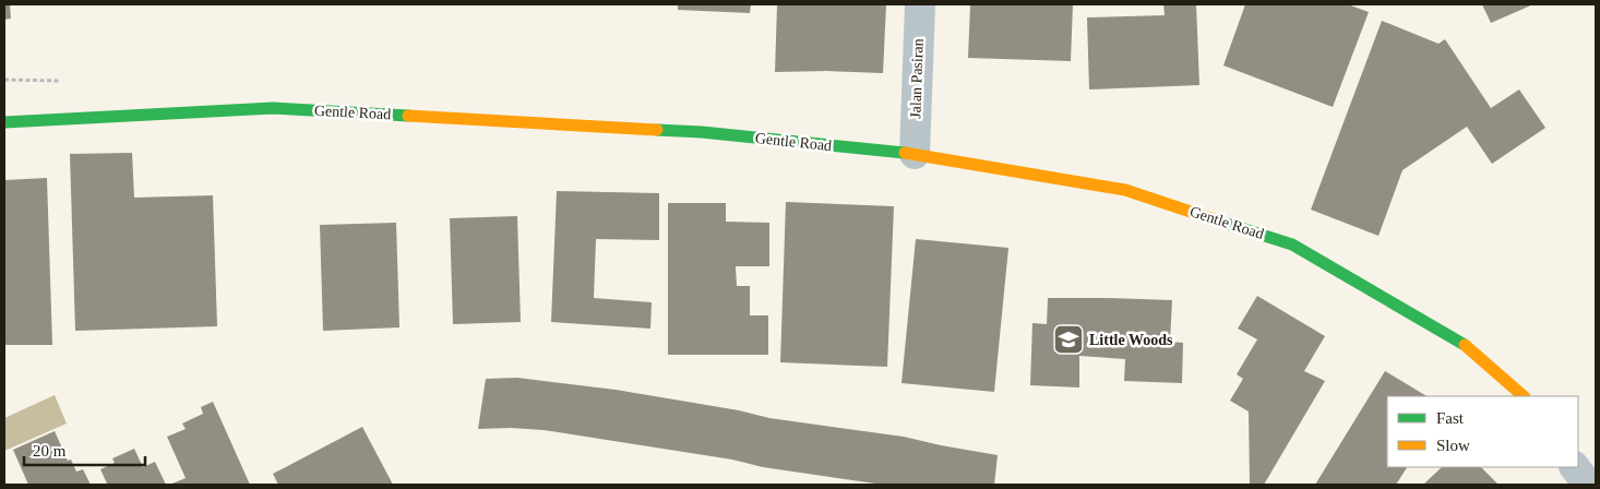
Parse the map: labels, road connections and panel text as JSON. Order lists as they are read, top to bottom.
{
  "streets": {
    "street": ["Jalan Pasiran", "Gentle Road"]
  },
  "crossings": [
    ["Jalan Pasiran", "Gentle Road"]
  ],
  "places": {
    "school or university": ["Little Woods"]
  },
  "legend": ["Fast", "Slow"],
  "scale_bar": "20 m"
}
